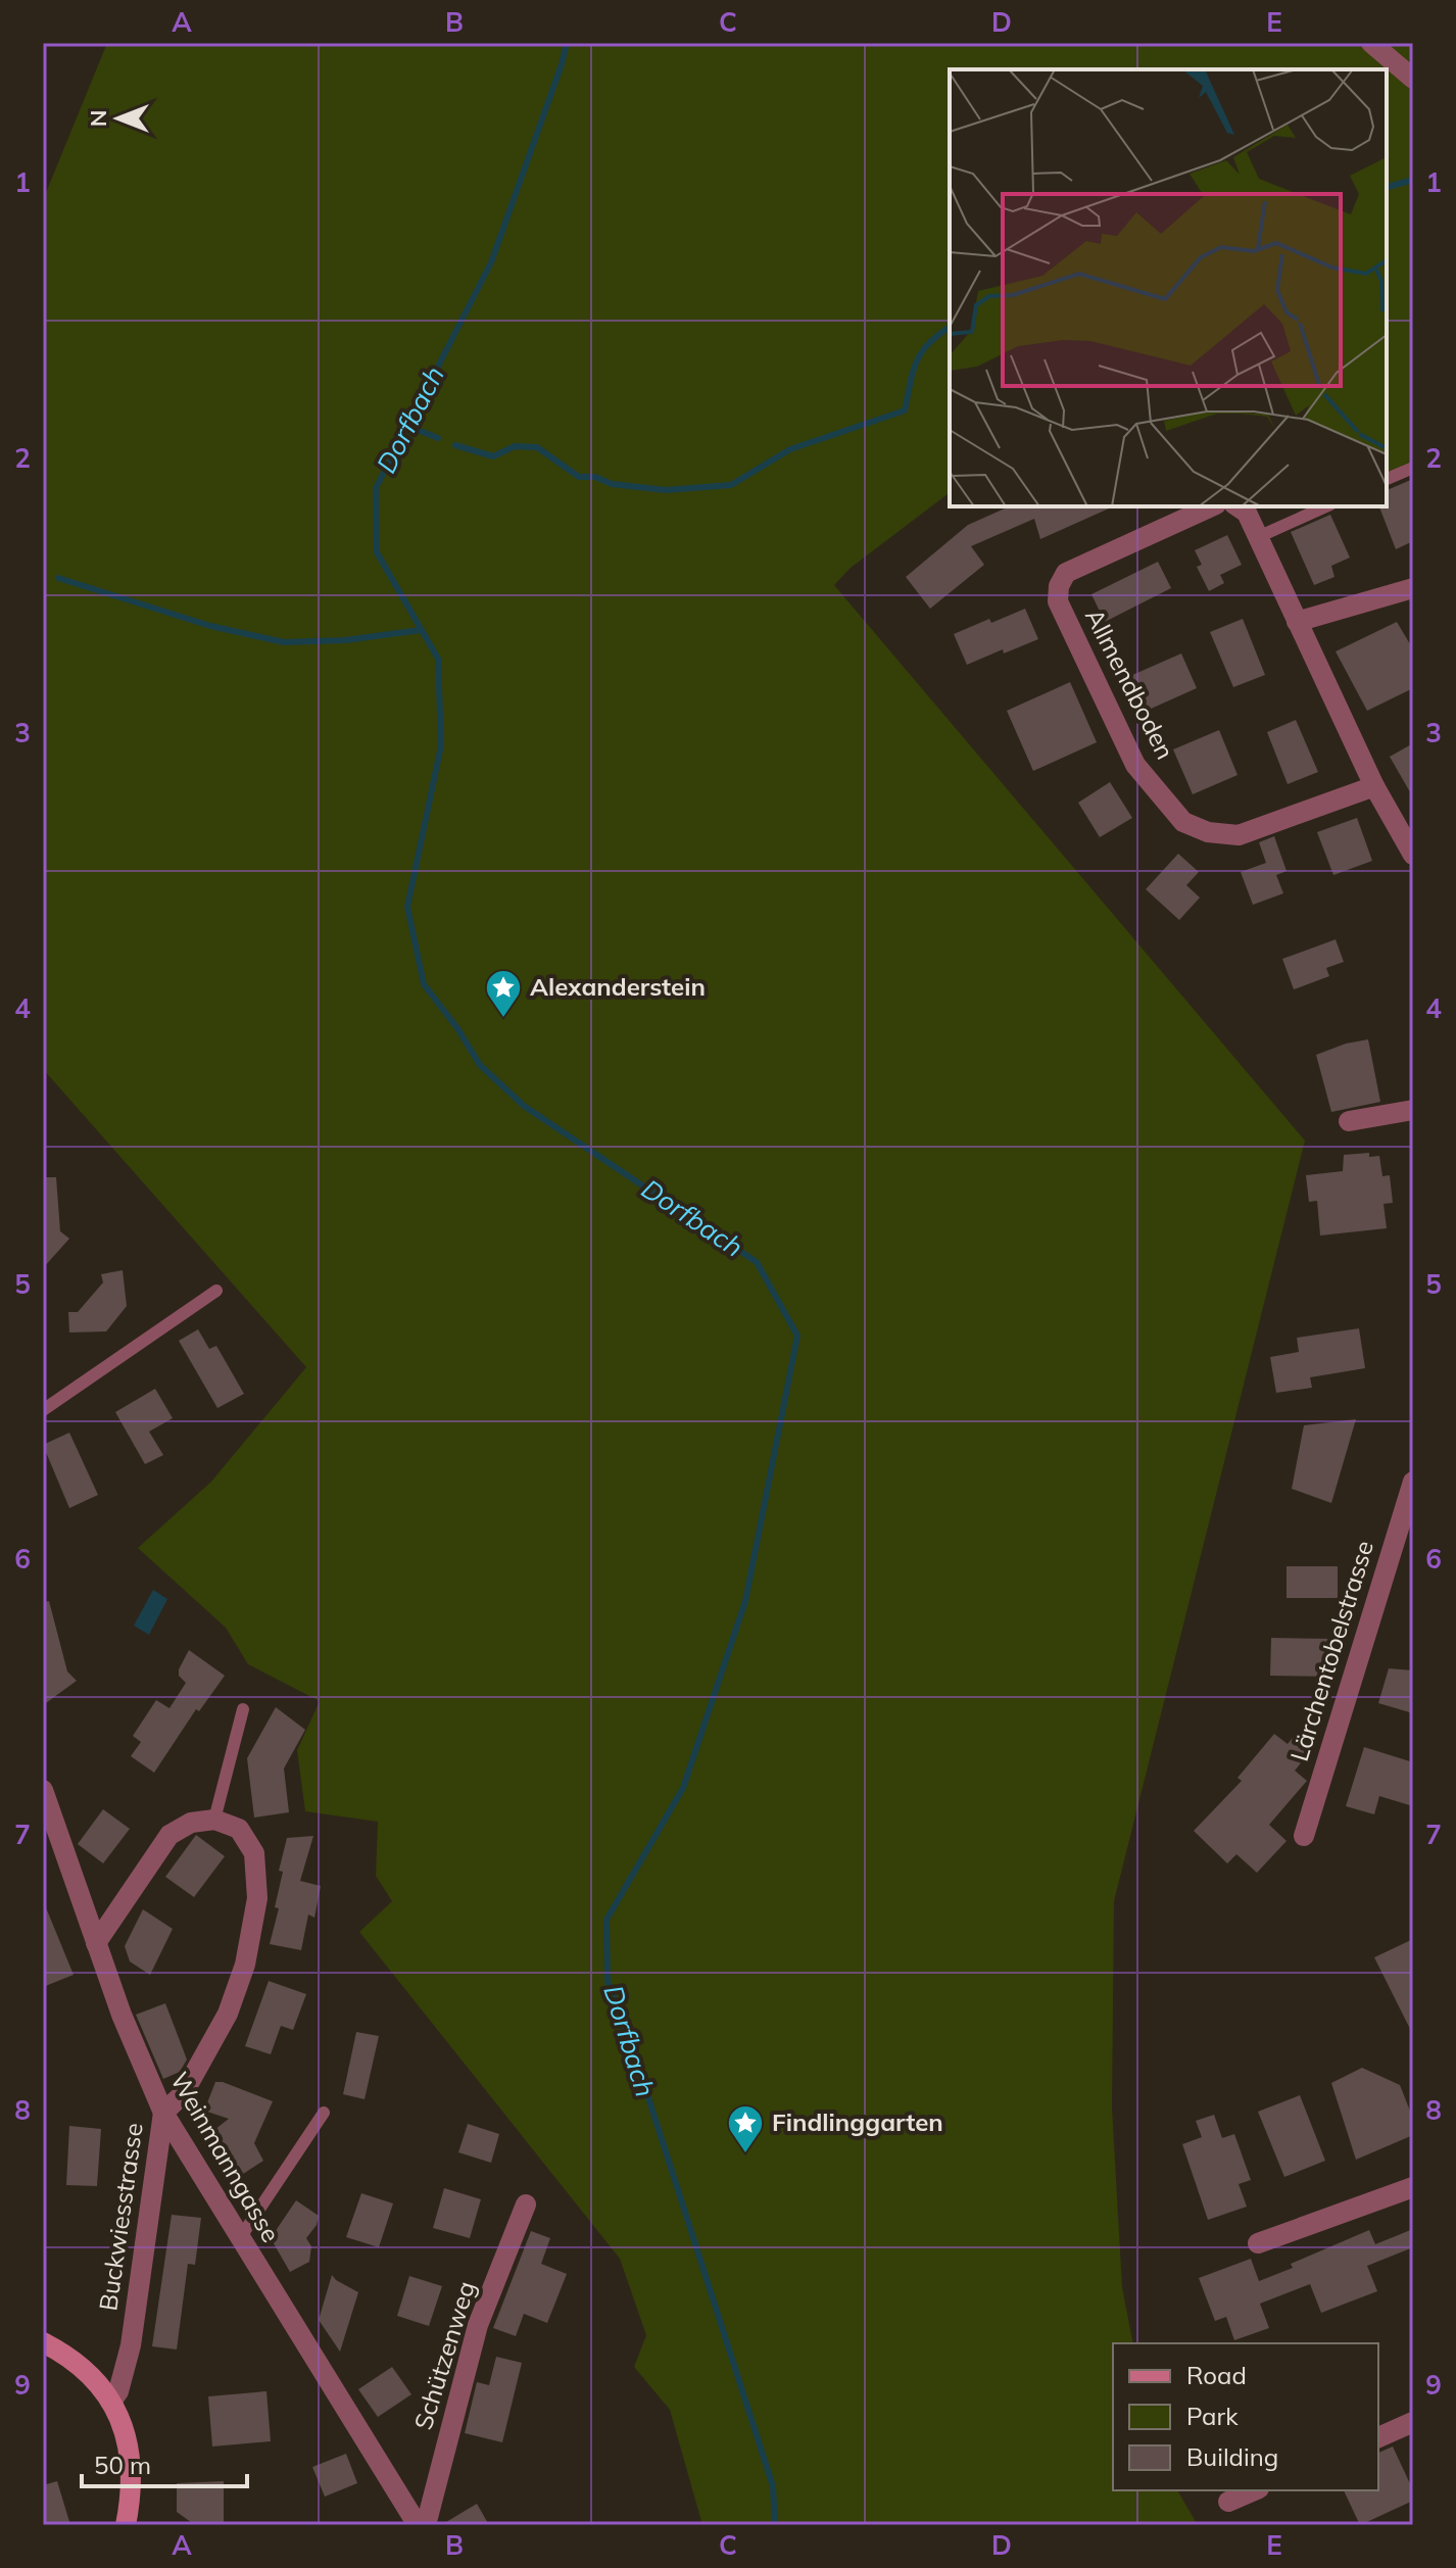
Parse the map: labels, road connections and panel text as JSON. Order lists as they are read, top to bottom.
{
  "streets": {
    "street": [
      "Allmendboden",
      "Lärchentobelstrasse",
      "Weinmanngasse",
      "Buckwiesstrasse",
      "Schützenweg"
    ]
  },
  "crossings": [
    ["Weinmanngasse", "Buckwiesstrasse"]
  ],
  "water": ["Dorfbach"],
  "places": {
    "place": ["Alexanderstein", "Findlinggarten"]
  },
  "legend": ["Road", "Park", "Building"],
  "scale_bar": "50 m",
  "north": "left",
  "grid": {
    "columns": [
      "A",
      "B",
      "C",
      "D",
      "E"
    ],
    "rows": [
      "1",
      "2",
      "3",
      "4",
      "5",
      "6",
      "7",
      "8",
      "9"
    ]
  }
}
